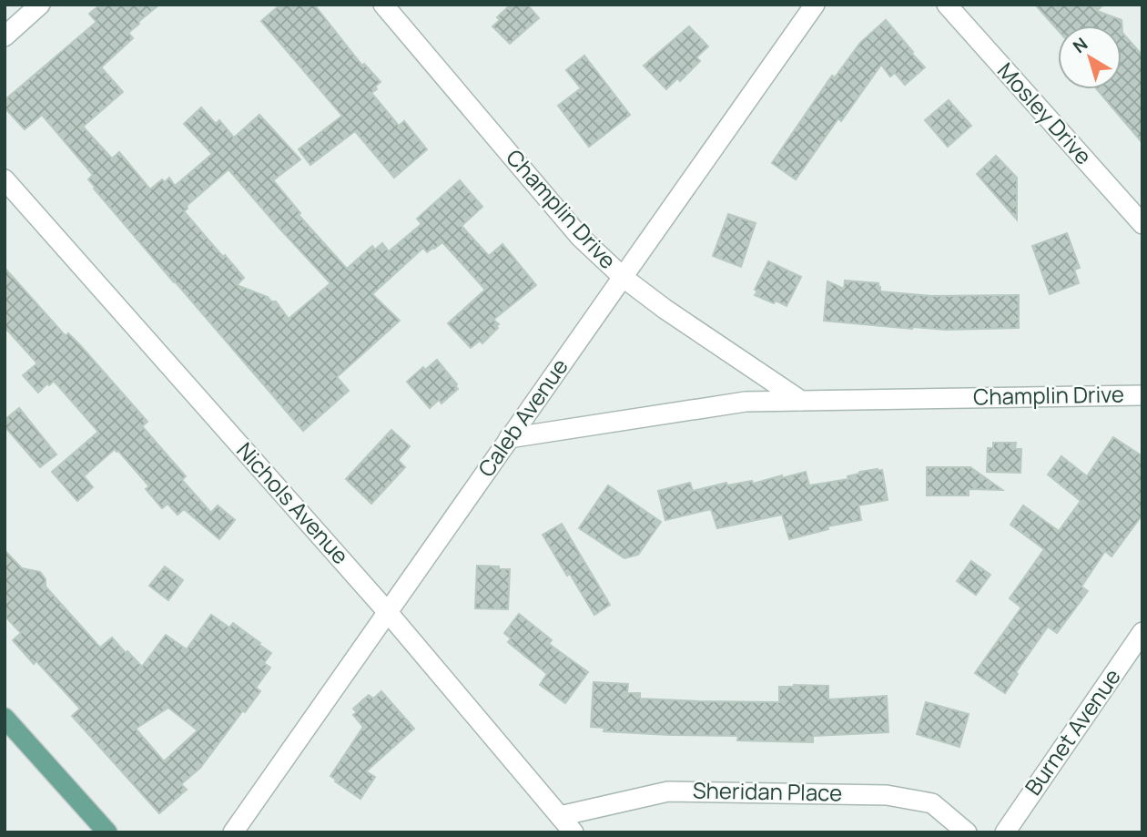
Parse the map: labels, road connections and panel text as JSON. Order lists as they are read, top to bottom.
{
  "streets": {
    "street": [
      "Mosley Drive",
      "Champlin Drive",
      "Caleb Avenue",
      "Nichols Avenue",
      "Burnet Avenue",
      "Sheridan Place"
    ]
  },
  "crossings": [
    ["Champlin Drive", "Caleb Avenue"],
    ["Caleb Avenue", "Nichols Avenue"],
    ["Nichols Avenue", "Sheridan Place"]
  ],
  "north": "top left"
}
